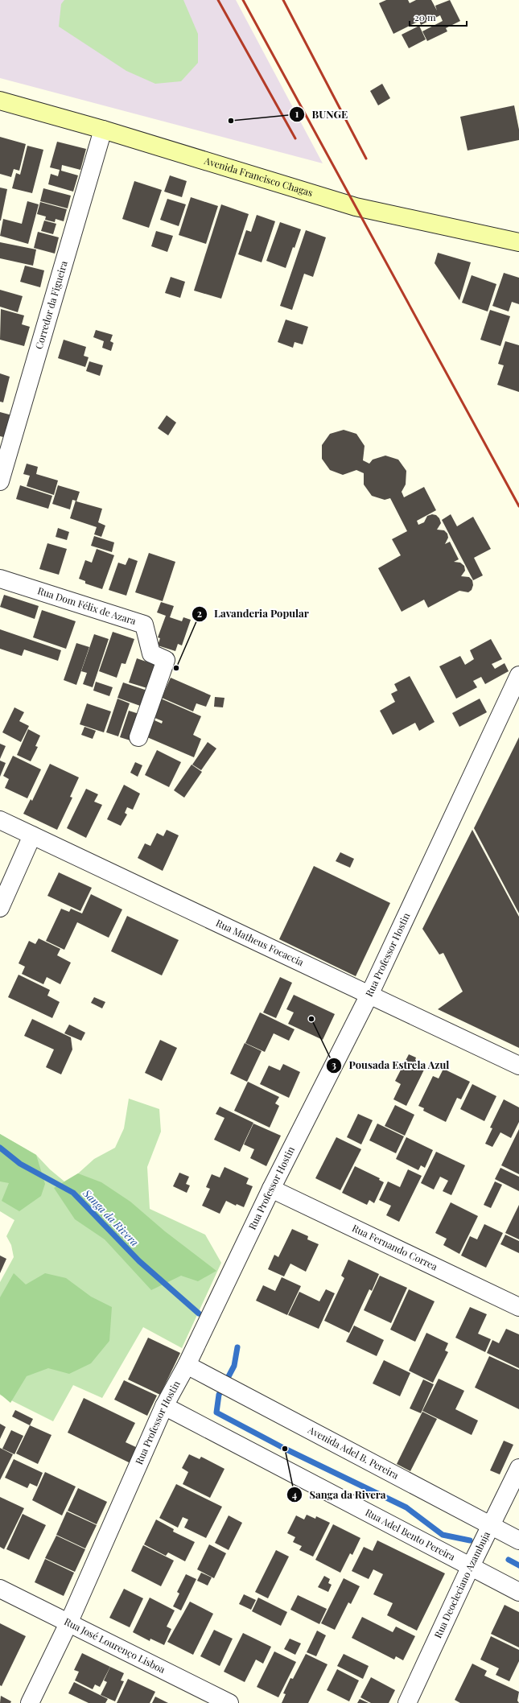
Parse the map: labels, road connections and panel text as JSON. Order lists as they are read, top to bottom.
{
  "streets": {
    "main road": ["Avenida Francisco Chagas"],
    "street": [
      "Corredor da Figueira",
      "Rua Dom Félix de Azara",
      "Rua Matheus Focaccia",
      "Rua Professor Hostin",
      "Rua Fernando Correa",
      "Avenida Adel B. Pereira",
      "Rua Adel Bento Pereira",
      "Rua Deocleciano Azambuja",
      "Rua José Lourenço Lisboa"
    ]
  },
  "crossings": [
    ["Avenida Francisco Chagas", "Corredor da Figueira"],
    ["Rua Matheus Focaccia", "Rua Professor Hostin"],
    ["Rua Professor Hostin", "Rua Fernando Correa"],
    ["Rua Professor Hostin", "Avenida Adel B. Pereira"],
    ["Rua Professor Hostin", "Rua Adel Bento Pereira"],
    ["Rua Professor Hostin", "Rua José Lourenço Lisboa"],
    ["Avenida Adel B. Pereira", "Rua Deocleciano Azambuja"],
    ["Rua Adel Bento Pereira", "Rua Deocleciano Azambuja"]
  ],
  "water": ["Sanga da Rivera"],
  "places": [
    "BUNGE",
    "Lavanderia Popular",
    "Pousada Estrela Azul",
    "Sanga da Rivera"
  ],
  "scale_bar": "20 m"
}
